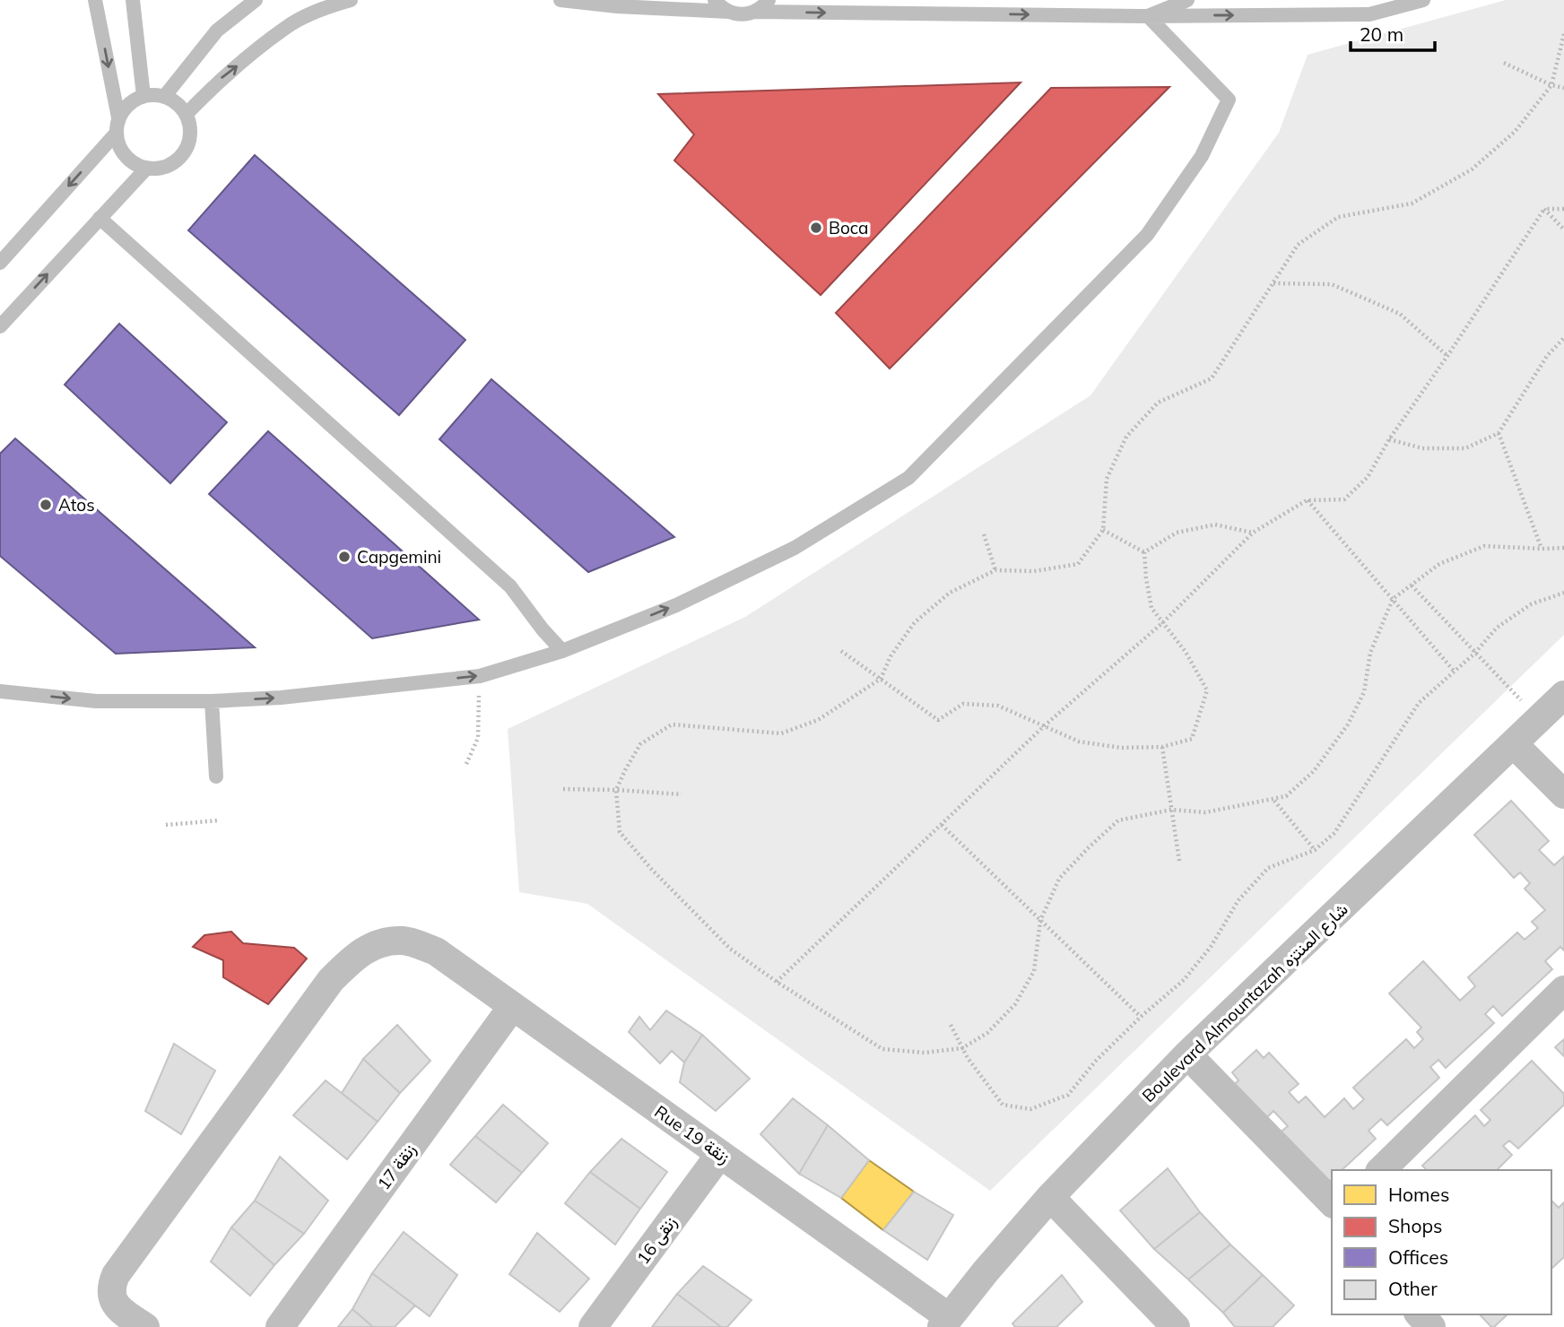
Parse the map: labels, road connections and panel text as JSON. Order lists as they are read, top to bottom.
{
  "streets": {
    "street": [
      "Boulevard Almountazah شارع المنتزه",
      "Rue 19 زنقة",
      "زنقة 17",
      "زنقى 16"
    ]
  },
  "crossings": [
    ["Boulevard Almountazah شارع المنتزه", "Rue 19 زنقة"],
    ["Rue 19 زنقة", "زنقة 17"],
    ["Rue 19 زنقة", "زنقى 16"]
  ],
  "places": ["Boca", "Atos", "Capgemini"],
  "legend": [
    "Homes",
    "Shops",
    "Offices",
    "Other"
  ],
  "scale_bar": "20 m"
}
